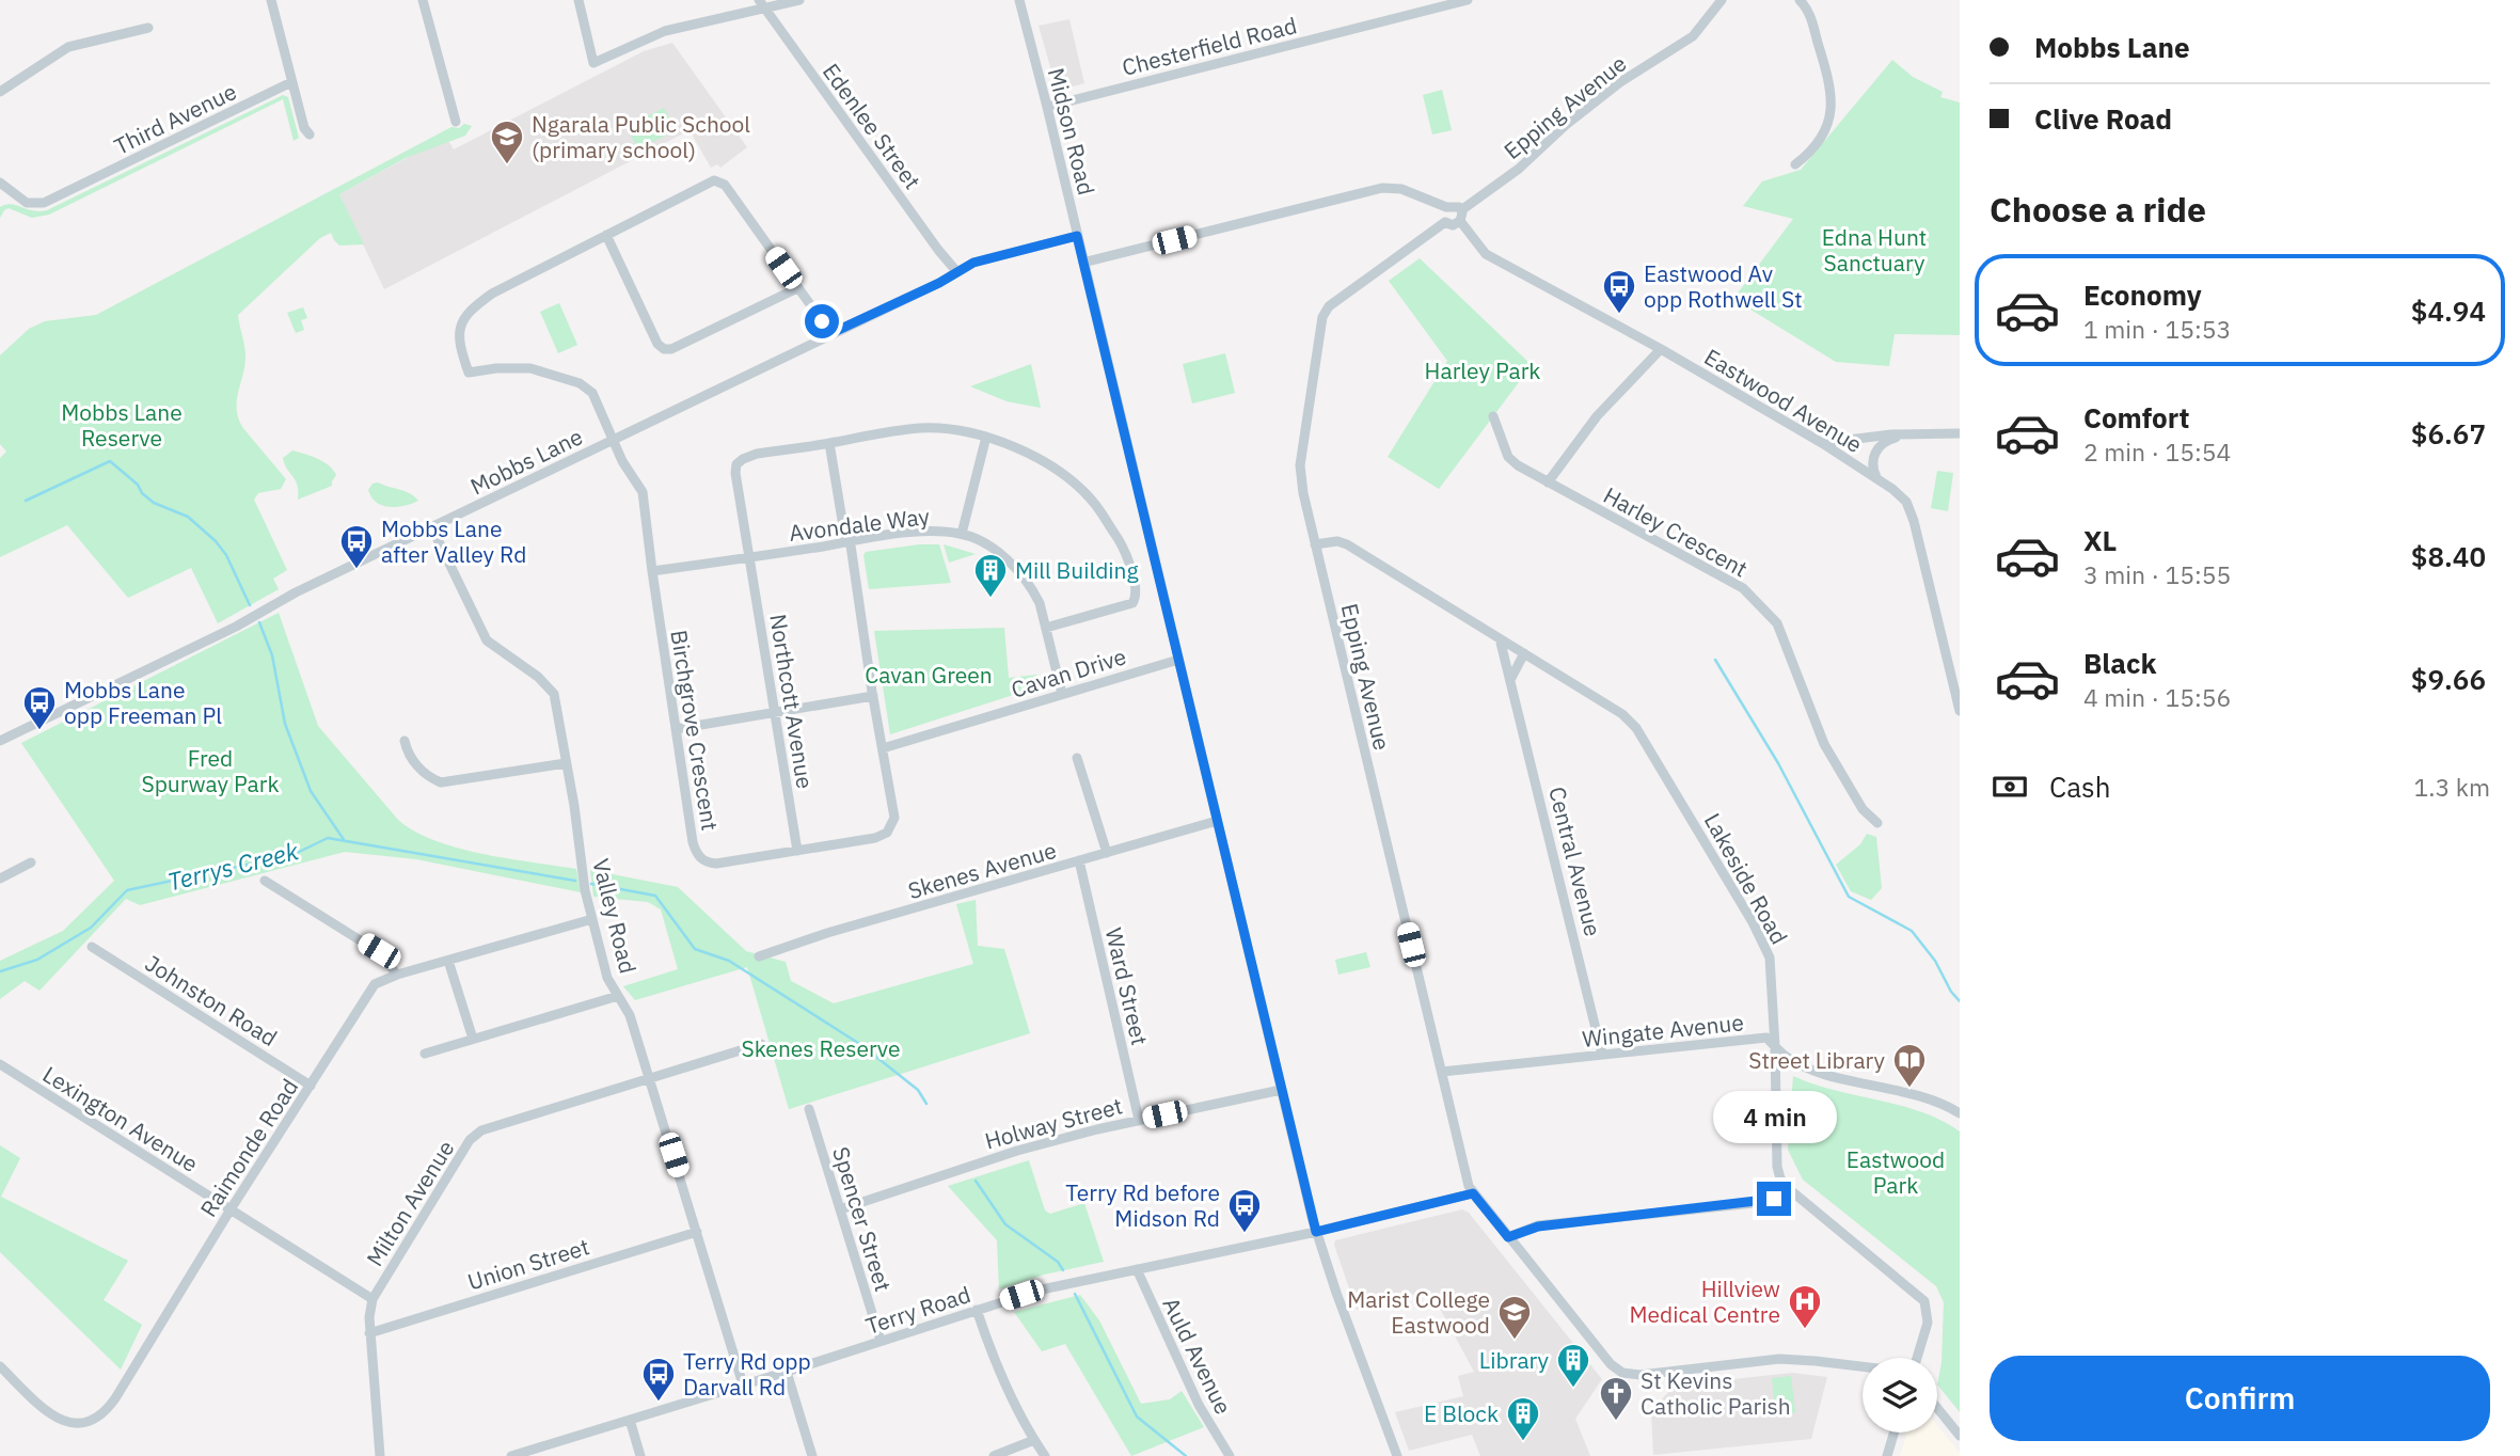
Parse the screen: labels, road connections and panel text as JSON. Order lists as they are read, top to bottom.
{
  "streets": {
    "street": [
      "Chesterfield Road",
      "Epping Avenue",
      "Third Avenue",
      "Edenlee Street",
      "Midson Road",
      "Eastwood Avenue",
      "Mobbs Lane",
      "Avondale Way",
      "Harley Crescent",
      "Cavan Drive",
      "Northcott Avenue",
      "Birchgrove Crescent",
      "Central Avenue",
      "Skenes Avenue",
      "Lakeside Road",
      "Valley Road",
      "Ward Street",
      "Johnston Road",
      "Wingate Avenue",
      "Lexington Avenue",
      "Holway Street",
      "Raimonde Road",
      "Milton Avenue",
      "Spencer Street",
      "Union Street",
      "Terry Road",
      "Auld Avenue"
    ]
  },
  "crossings": [
    ["Chesterfield Road", "Midson Road"],
    ["Epping Avenue", "Eastwood Avenue"],
    ["Epping Avenue", "Lakeside Road"],
    ["Epping Avenue", "Wingate Avenue"],
    ["Epping Avenue", "Terry Road"],
    ["Edenlee Street", "Mobbs Lane"],
    ["Midson Road", "Mobbs Lane"],
    ["Midson Road", "Cavan Drive"],
    ["Midson Road", "Skenes Avenue"],
    ["Midson Road", "Holway Street"],
    ["Midson Road", "Terry Road"],
    ["Mobbs Lane", "Birchgrove Crescent"],
    ["Mobbs Lane", "Valley Road"],
    ["Avondale Way", "Cavan Drive"],
    ["Avondale Way", "Northcott Avenue"],
    ["Avondale Way", "Birchgrove Crescent"],
    ["Cavan Drive", "Birchgrove Crescent"],
    ["Northcott Avenue", "Birchgrove Crescent"],
    ["Central Avenue", "Lakeside Road"],
    ["Central Avenue", "Wingate Avenue"],
    ["Skenes Avenue", "Ward Street"],
    ["Lakeside Road", "Wingate Avenue"],
    ["Valley Road", "Raimonde Road"],
    ["Valley Road", "Milton Avenue"],
    ["Valley Road", "Union Street"],
    ["Valley Road", "Terry Road"],
    ["Ward Street", "Holway Street"],
    ["Johnston Road", "Raimonde Road"],
    ["Lexington Avenue", "Raimonde Road"],
    ["Lexington Avenue", "Milton Avenue"],
    ["Holway Street", "Spencer Street"],
    ["Milton Avenue", "Union Street"],
    ["Spencer Street", "Terry Road"],
    ["Terry Road", "Auld Avenue"]
  ],
  "water": ["Terrys Creek"],
  "parks": [
    "Edna Hunt Sanctuary",
    "Harley Park",
    "Mobbs Lane Reserve",
    "Cavan Green",
    "Fred Spurway Park",
    "Skenes Reserve",
    "Eastwood Park"
  ],
  "places": {
    "school or university": ["Ngarala Public School (primary school)", "Marist College Eastwood"],
    "bus stop": [
      "Eastwood Av opp Rothwell St",
      "Mobbs Lane after Valley Rd",
      "Mobbs Lane opp Freeman Pl",
      "Terry Rd before Midson Rd",
      "Terry Rd opp Darvall Rd"
    ],
    "building": ["Mill Building", "Library", "E Block"],
    "library": ["Street Library"],
    "hospital": ["Hillview Medical Centre"],
    "church": ["St Kevins Catholic Parish"]
  },
  "page": {
    "banner": ["Mobbs Lane", "Clive Road"],
    "heading": "Choose a ride",
    "list": [
      {
        "name": "Economy",
        "note": "1 min · 15:53",
        "value": "$4.94"
      },
      {
        "name": "Comfort",
        "note": "2 min · 15:54",
        "value": "$6.67"
      },
      {
        "name": "XL",
        "note": "3 min · 15:55",
        "value": "$8.40"
      },
      {
        "name": "Black",
        "note": "4 min · 15:56",
        "value": "$9.66"
      }
    ],
    "pay": ["Cash", "1.3 km"],
    "bubble": "4 min",
    "buttons": "Confirm"
  }
}
